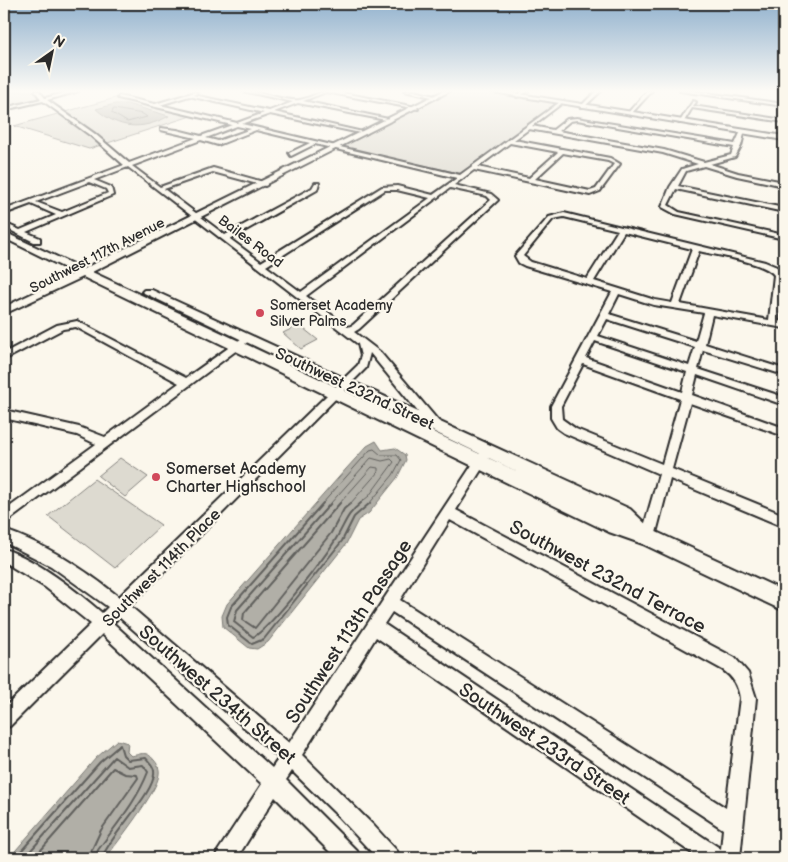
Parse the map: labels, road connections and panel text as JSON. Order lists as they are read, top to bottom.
{
  "streets": {
    "street": [
      "Bailes Road",
      "Southwest 117th Avenue",
      "Southwest 232nd Street",
      "Southwest 114th Place",
      "Southwest 232nd Terrace",
      "Southwest 113th Passage",
      "Southwest 234th Street",
      "Southwest 233rd Street"
    ]
  },
  "crossings": [
    ["Bailes Road", "Southwest 117th Avenue"],
    ["Bailes Road", "Southwest 232nd Street"],
    ["Southwest 117th Avenue", "Southwest 232nd Street"],
    ["Southwest 232nd Street", "Southwest 114th Place"],
    ["Southwest 232nd Street", "Southwest 113th Passage"],
    ["Southwest 114th Place", "Southwest 234th Street"],
    ["Southwest 232nd Terrace", "Southwest 113th Passage"],
    ["Southwest 232nd Terrace", "Southwest 233rd Street"],
    ["Southwest 113th Passage", "Southwest 234th Street"],
    ["Southwest 113th Passage", "Southwest 233rd Street"]
  ],
  "places": ["Somerset Academy Silver Palms", "Somerset Academy Charter Highschool"],
  "north": "top right"
}
